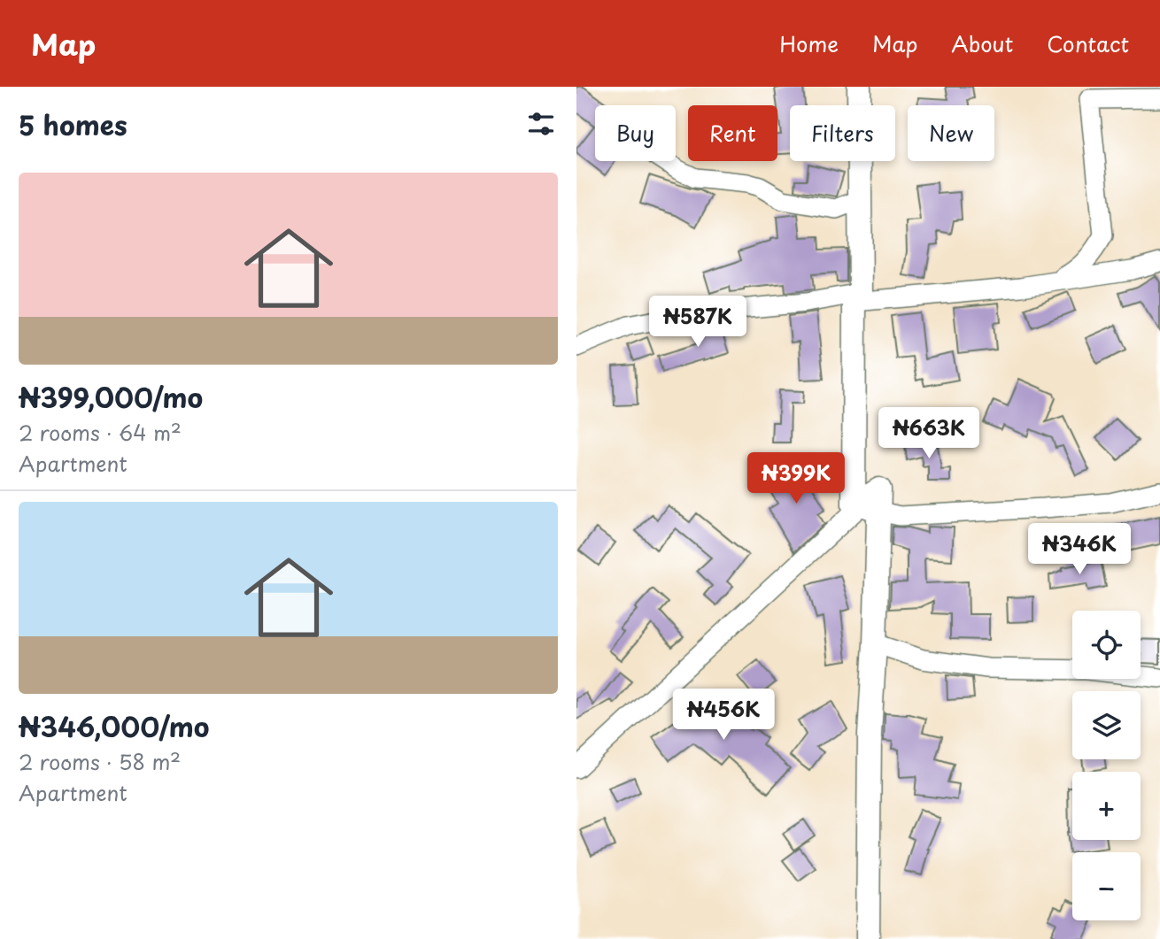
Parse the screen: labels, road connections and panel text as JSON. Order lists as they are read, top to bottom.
{
  "page": {
    "header": "Map",
    "nav": [
      "Home",
      "Map",
      "About",
      "Contact"
    ],
    "heading": "5 homes",
    "chip": [
      "Buy",
      "Rent",
      "Filters",
      "New"
    ],
    "list": [
      {
        "name": "₦399,000/mo",
        "note": "2 rooms · 64 m² · Apartment"
      },
      {
        "name": "₦346,000/mo",
        "note": "2 rooms · 58 m² · Apartment"
      }
    ],
    "price": [
      "₦587K",
      "₦663K",
      "₦399K",
      "₦346K",
      "₦456K"
    ],
    "map_buttons": ["+", "−"]
  }
}
